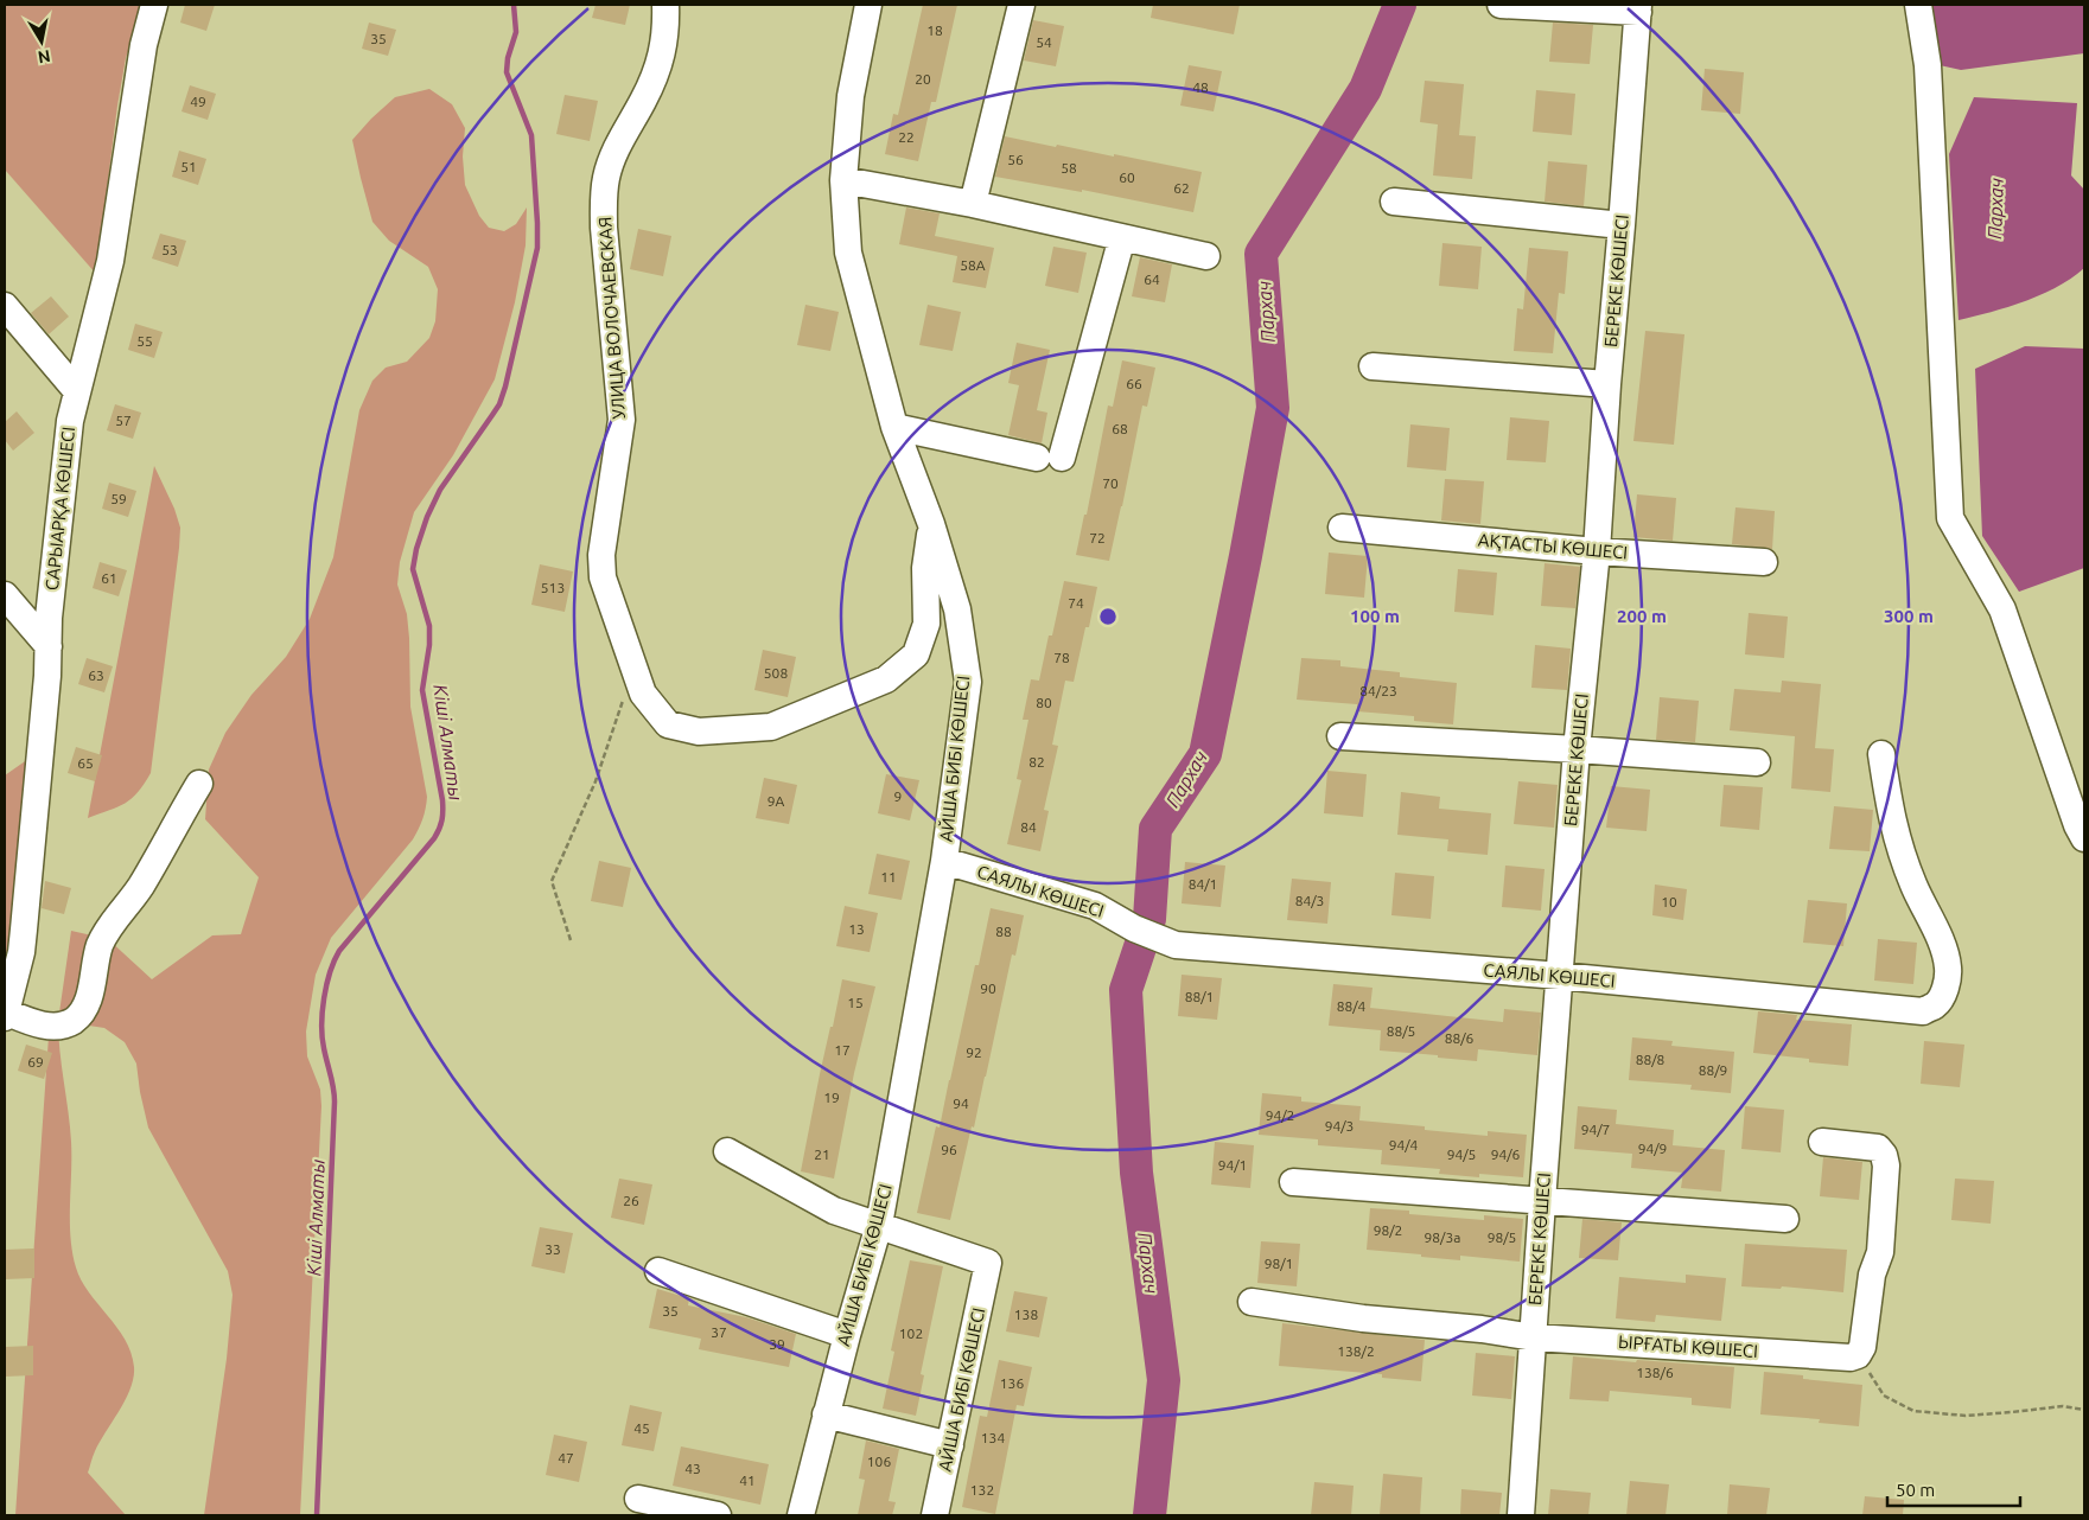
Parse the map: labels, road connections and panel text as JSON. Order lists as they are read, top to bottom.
{
  "streets": {
    "street": [
      "БЕРЕКЕ КӨШЕСІ",
      "УЛИЦА ВОЛОЧАЕВСКАЯ",
      "САРЫАРҚА КӨШЕСІ",
      "АҚТАСТЫ КӨШЕСІ",
      "АЙША БИБІ КӨШЕСІ",
      "САЯЛЫ КӨШЕСІ",
      "ЫРҒАТЫ КӨШЕСІ"
    ]
  },
  "crossings": [
    ["БЕРЕКЕ КӨШЕСІ", "АҚТАСТЫ КӨШЕСІ"],
    ["БЕРЕКЕ КӨШЕСІ", "САЯЛЫ КӨШЕСІ"],
    ["БЕРЕКЕ КӨШЕСІ", "ЫРҒАТЫ КӨШЕСІ"],
    ["УЛИЦА ВОЛОЧАЕВСКАЯ", "АЙША БИБІ КӨШЕСІ"],
    ["АЙША БИБІ КӨШЕСІ", "САЯЛЫ КӨШЕСІ"]
  ],
  "water": ["Пархач", "Кіші Алматы"],
  "house_numbers": [
    "18",
    "35",
    "54",
    "20",
    "48",
    "49",
    "22",
    "56",
    "51",
    "58",
    "60",
    "62",
    "53",
    "58А",
    "64",
    "55",
    "66",
    "57",
    "68",
    "70",
    "59",
    "72",
    "61",
    "513",
    "74",
    "78",
    "508",
    "63",
    "84/23",
    "80",
    "82",
    "65",
    "9",
    "9А",
    "84",
    "11",
    "84/1",
    "84/3",
    "10",
    "13",
    "88",
    "90",
    "88/1",
    "15",
    "88/4",
    "88/5",
    "88/6",
    "17",
    "92",
    "88/8",
    "69",
    "88/9",
    "19",
    "94",
    "94/2",
    "94/3",
    "94/7",
    "94/4",
    "94/9",
    "96",
    "21",
    "94/5",
    "94/6",
    "94/1",
    "26",
    "98/2",
    "98/3а",
    "98/5",
    "33",
    "98/1",
    "35",
    "138",
    "37",
    "102",
    "39",
    "138/2",
    "138/6",
    "136",
    "45",
    "134",
    "47",
    "106",
    "43",
    "41",
    "132"
  ],
  "scale_bar": "50 m",
  "north": "bottom",
  "rings": ["100 m", "200 m", "300 m"]
}
